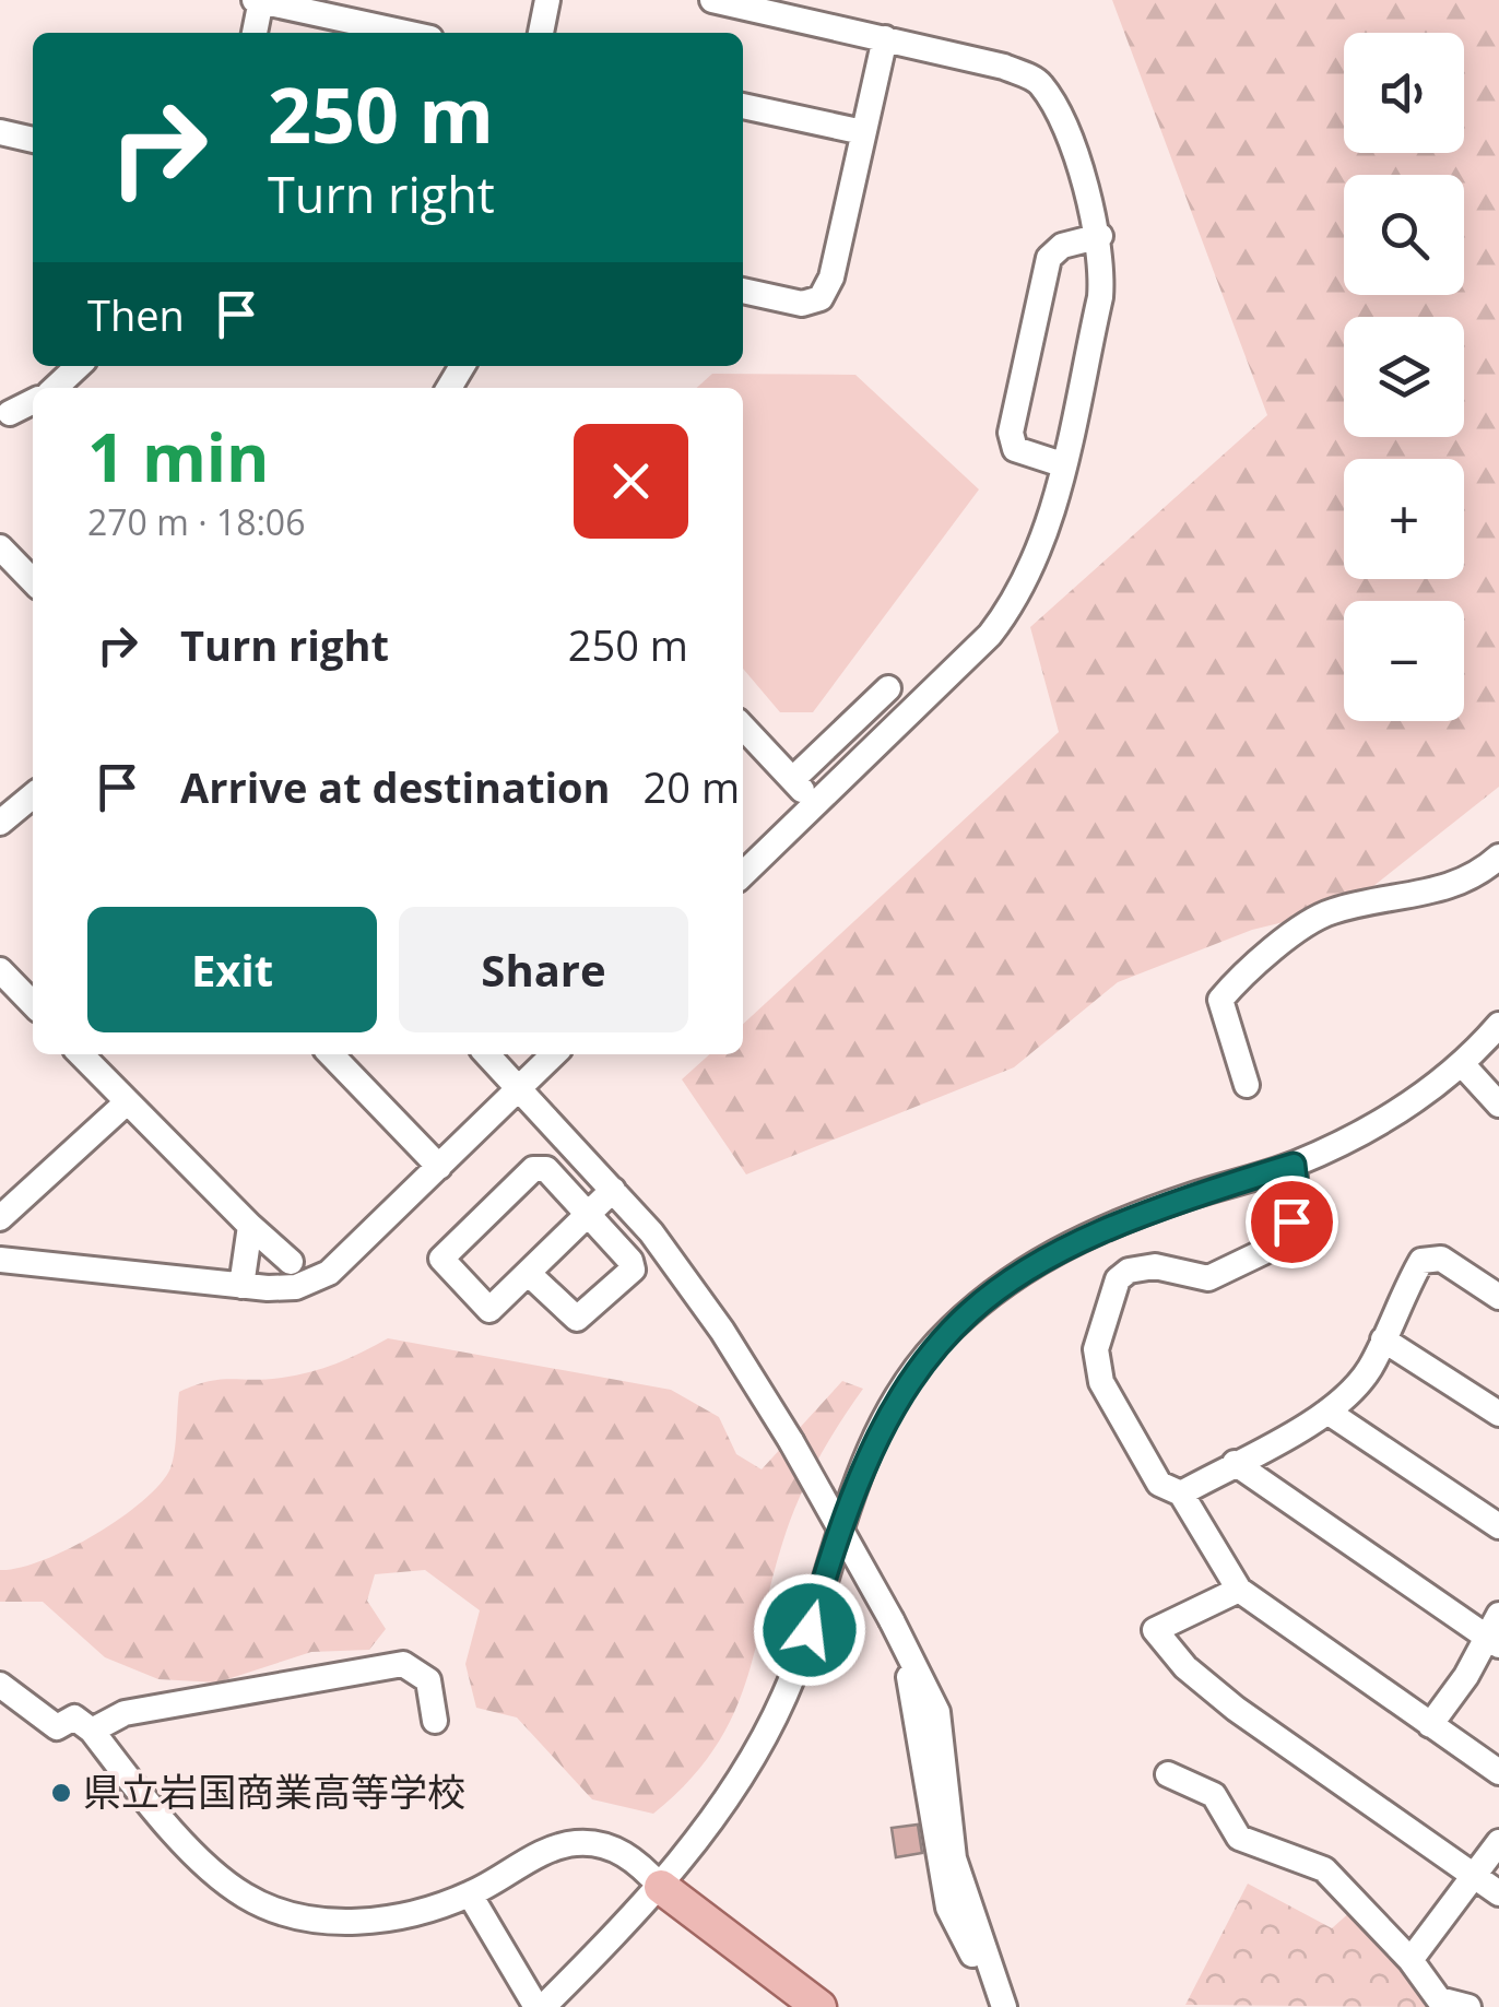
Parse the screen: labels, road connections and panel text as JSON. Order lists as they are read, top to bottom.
{
  "places": ["県立岩国商業高等学校"],
  "page": {
    "map_buttons": ["+", "−"],
    "turn": ["250 m", "Turn right"],
    "then": "Then",
    "heading": ["1 min", "270 m · 18:06"],
    "list": [
      {
        "name": "Turn right",
        "value": "250 m"
      },
      {
        "name": "Arrive at destination",
        "value": "20 m"
      }
    ],
    "buttons": ["Exit", "Share"]
  }
}
